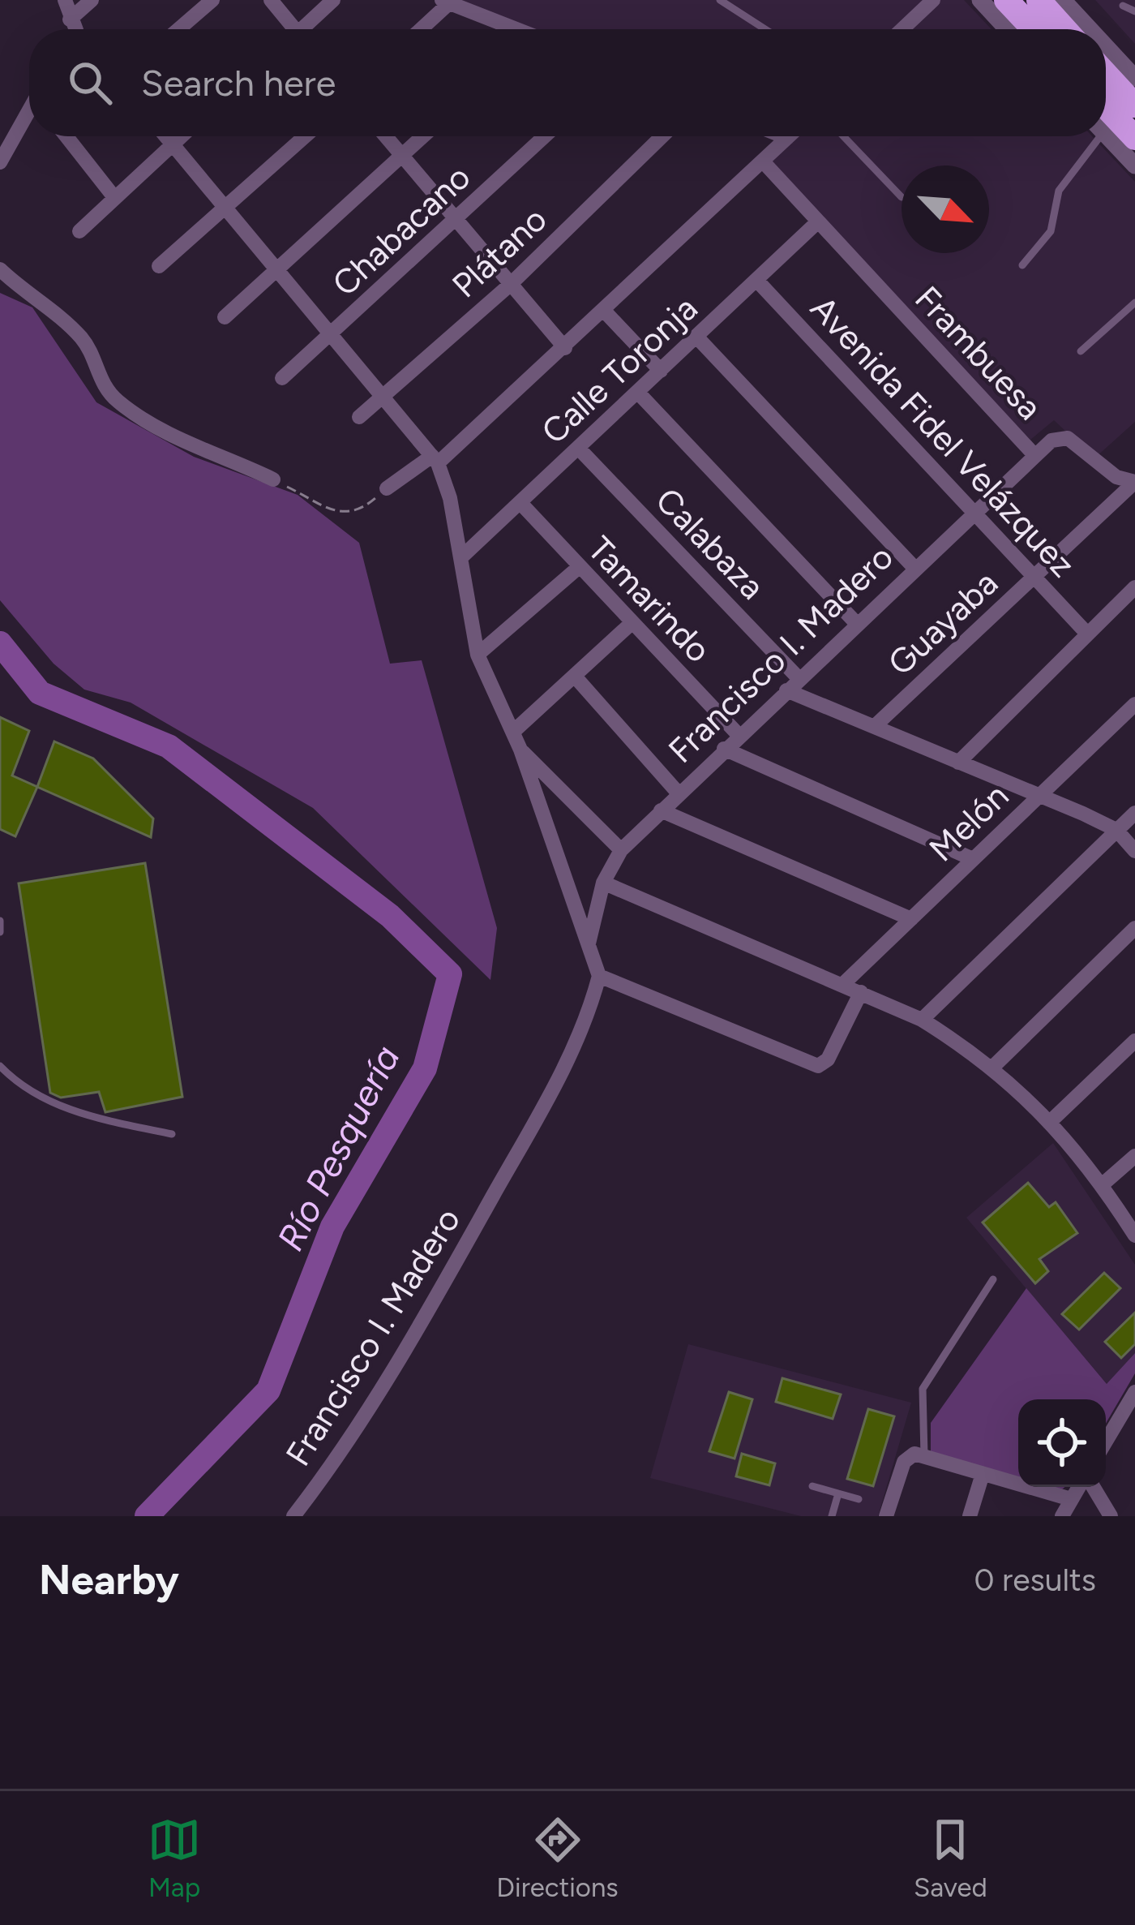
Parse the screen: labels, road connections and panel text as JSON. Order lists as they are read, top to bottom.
{
  "streets": {
    "street": [
      "Chabacano",
      "Plátano",
      "Frambuesa",
      "Calle Toronja",
      "Avenida Fidel Velázquez",
      "Calabaza",
      "Tamarindo",
      "Guayaba",
      "Francisco I. Madero",
      "Melón"
    ]
  },
  "crossings": [
    ["Frambuesa", "Calle Toronja"],
    ["Frambuesa", "Guayaba"],
    ["Frambuesa", "Francisco I. Madero"],
    ["Calle Toronja", "Avenida Fidel Velázquez"],
    ["Calle Toronja", "Calabaza"],
    ["Calle Toronja", "Tamarindo"],
    ["Avenida Fidel Velázquez", "Guayaba"],
    ["Avenida Fidel Velázquez", "Francisco I. Madero"],
    ["Calabaza", "Francisco I. Madero"],
    ["Tamarindo", "Francisco I. Madero"]
  ],
  "water": ["Río Pesquería"],
  "north": "bottom right",
  "page": {
    "search": "Search here",
    "heading": ["Nearby", "0 results"],
    "nav": ["Map", "Directions", "Saved"]
  }
}
